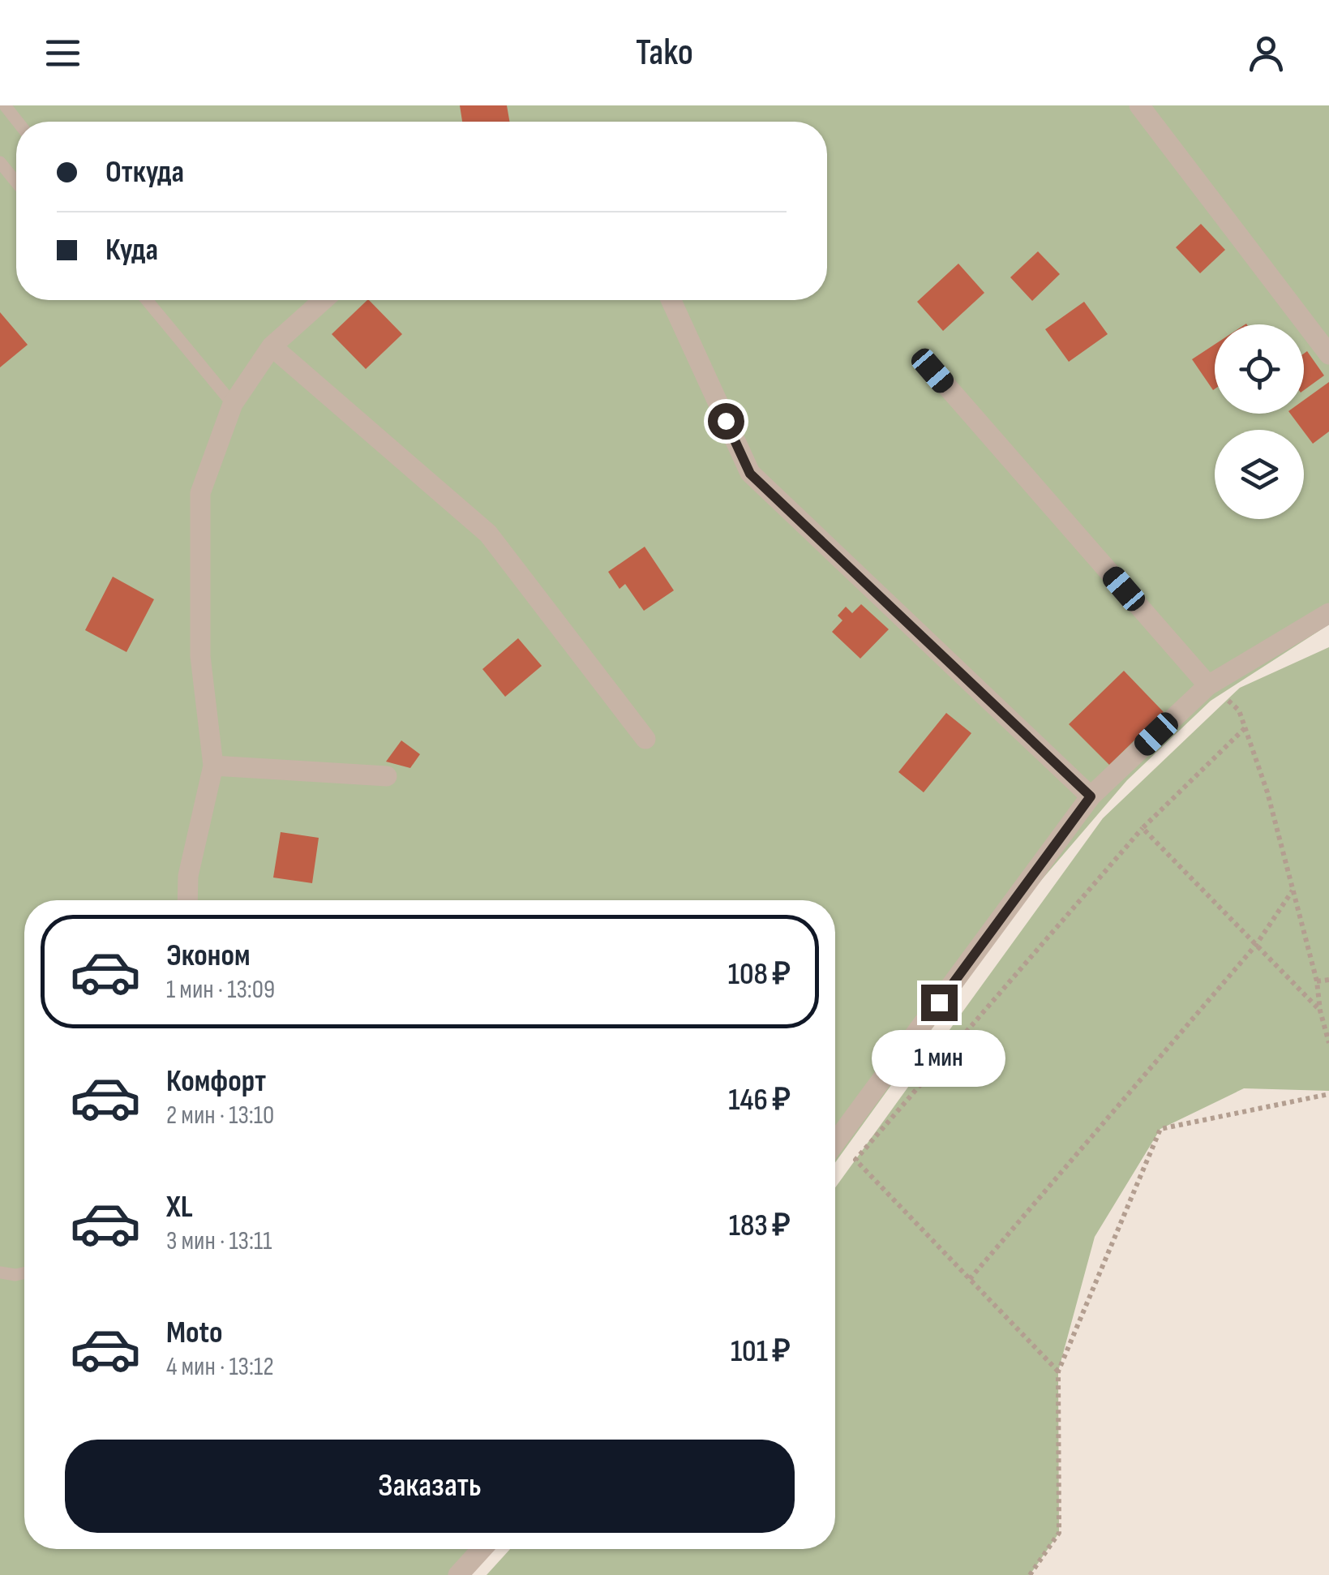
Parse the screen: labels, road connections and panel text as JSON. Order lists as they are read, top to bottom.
{
  "page": {
    "header": "Tako",
    "banner": ["Откуда", "Куда"],
    "list": [
      {
        "name": "Эконом",
        "note": "1 мин · 13:09",
        "value": "108 ₽"
      },
      {
        "name": "Комфорт",
        "note": "2 мин · 13:10",
        "value": "146 ₽"
      },
      {
        "name": "XL",
        "note": "3 мин · 13:11",
        "value": "183 ₽"
      },
      {
        "name": "Moto",
        "note": "4 мин · 13:12",
        "value": "101 ₽"
      }
    ],
    "bubble": "1 мин",
    "buttons": "Заказать"
  }
}
